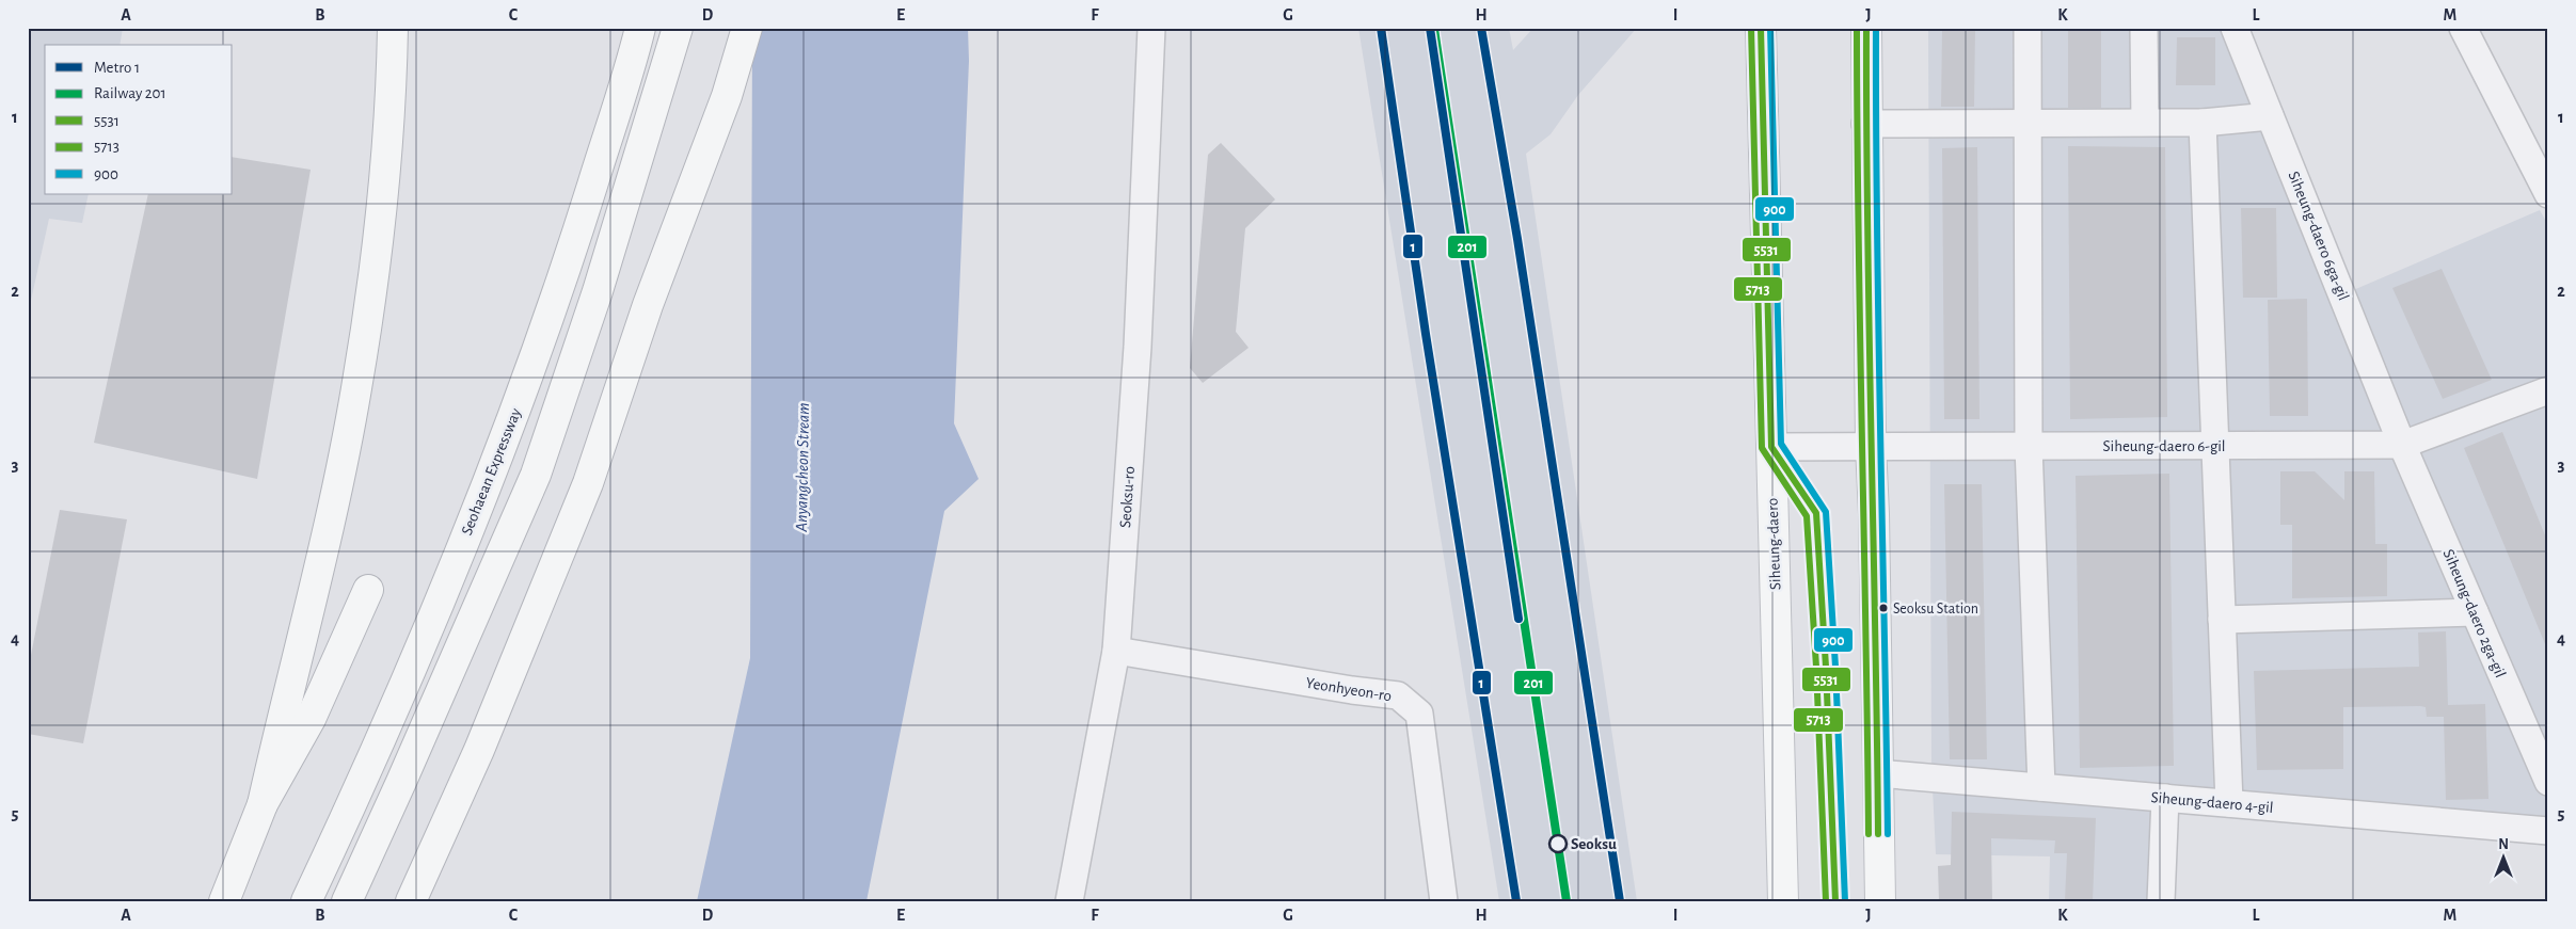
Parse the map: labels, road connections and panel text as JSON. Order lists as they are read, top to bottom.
{
  "streets": {
    "main road": ["Seohaean Expressway", "Siheung-daero"],
    "street": [
      "Siheung-daero 6ga-gil",
      "Siheung-daero 6-gil",
      "Seoksu-ro",
      "Siheung-daero 2ga-gil",
      "Yeonhyeon-ro",
      "Siheung-daero 4-gil"
    ]
  },
  "crossings": [
    ["Siheung-daero 6ga-gil", "Siheung-daero 6-gil"],
    ["Siheung-daero 6ga-gil", "Siheung-daero 2ga-gil"],
    ["Siheung-daero 6-gil", "Siheung-daero"],
    ["Siheung-daero 6-gil", "Siheung-daero 2ga-gil"],
    ["Seoksu-ro", "Yeonhyeon-ro"]
  ],
  "water": ["Anyangcheon Stream"],
  "places": ["Seoksu Station", "Seoksu"],
  "lines": [
    "metro line 1",
    "transit line 5531",
    "transit line 5713",
    "transit line 900",
    "rail line 201"
  ],
  "legend": [
    "Metro 1",
    "Railway 201",
    "5531",
    "5713",
    "900"
  ],
  "north": "top",
  "grid": {
    "columns": [
      "A",
      "B",
      "C",
      "D",
      "E",
      "F",
      "G",
      "H",
      "I",
      "J",
      "K",
      "L",
      "M"
    ],
    "rows": [
      "1",
      "2",
      "3",
      "4",
      "5"
    ]
  }
}
